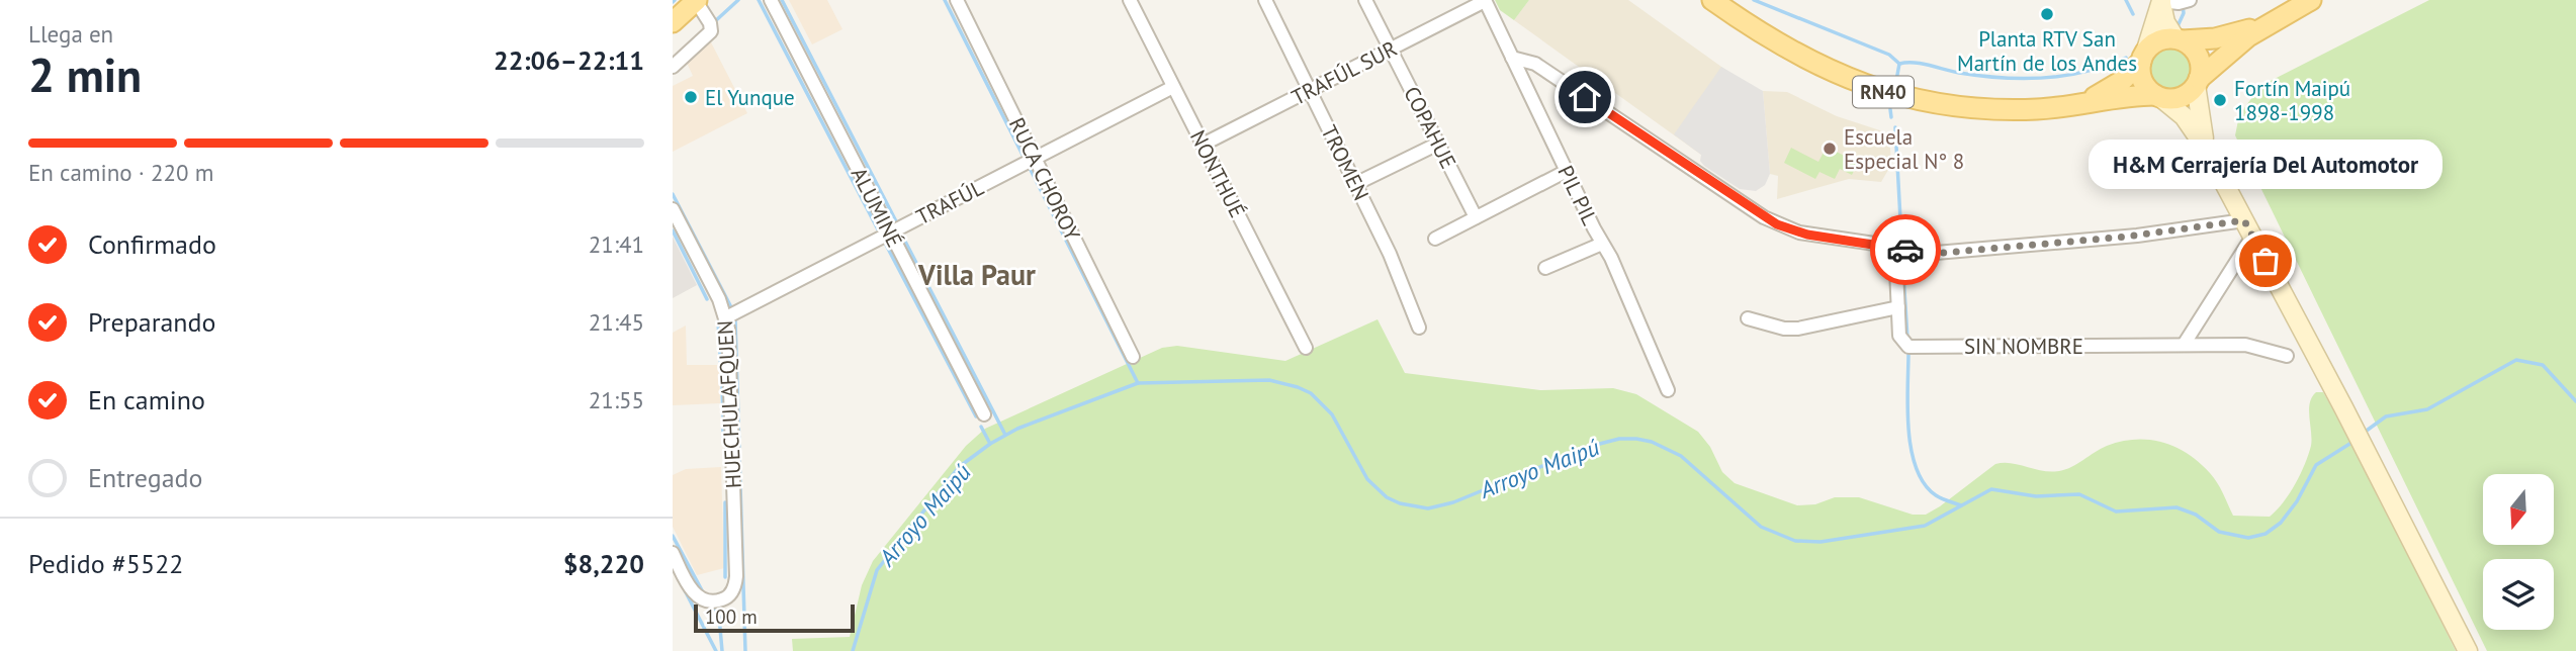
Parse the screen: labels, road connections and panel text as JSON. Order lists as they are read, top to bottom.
{
  "streets": {
    "main road": ["RN40"],
    "street": [
      "TRAFÚL SUR",
      "COPAHUE",
      "TROMEN",
      "NONTHUÉ",
      "RUCA CHOROY",
      "PIL PIL",
      "TRAFÚL",
      "ALUMINÉ",
      "SIN NOMBRE",
      "HUECHULAFQUEN"
    ]
  },
  "crossings": [
    ["TRAFÚL SUR", "COPAHUE"],
    ["TRAFÚL SUR", "TROMEN"],
    ["TRAFÚL SUR", "NONTHUÉ"],
    ["TRAFÚL SUR", "PIL PIL"],
    ["NONTHUÉ", "TRAFÚL"],
    ["RUCA CHOROY", "TRAFÚL"],
    ["TRAFÚL", "ALUMINÉ"],
    ["TRAFÚL", "HUECHULAFQUEN"]
  ],
  "districts": ["Villa Paur"],
  "water": ["Arroyo Maipú"],
  "places": [
    "Planta RTV San Martín de los Andes",
    "El Yunque",
    "Fortín Maipú 1898-1998",
    "Escuela Especial N° 8",
    "H&M Cerrajería Del Automotor"
  ],
  "scale_bar": "100 m",
  "north": "bottom",
  "page": {
    "heading": ["2 min", "Llega en", "22:06–22:11"],
    "panel": ["Pedido #5522", "$8,220"],
    "bar": "En camino · 220 m",
    "bubble": "H&M Cerrajería Del Automotor",
    "list": [
      ["Confirmado", "21:41"],
      ["Preparando", "21:45"],
      ["En camino", "21:55"],
      "Entregado"
    ],
    "scale": "100 m"
  }
}
